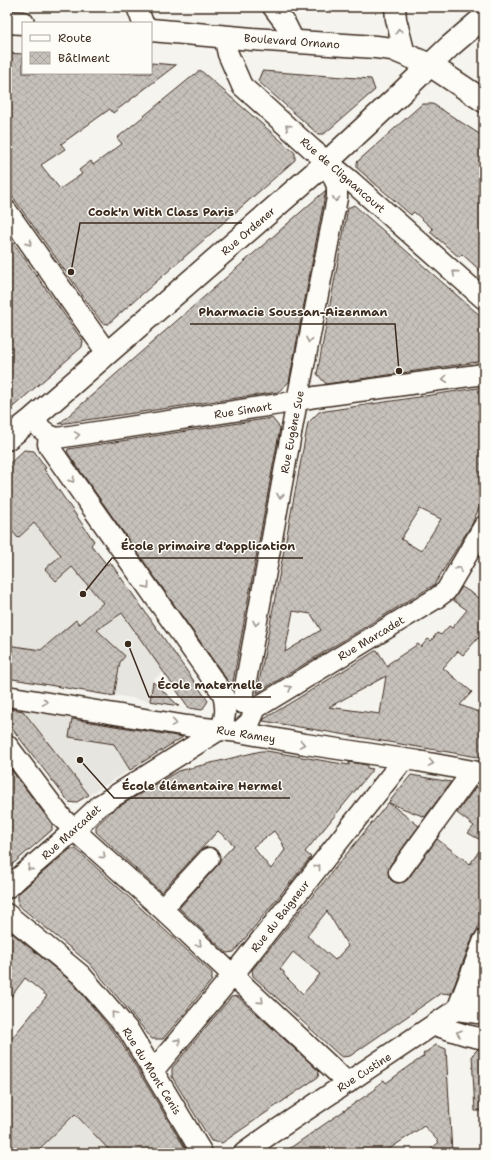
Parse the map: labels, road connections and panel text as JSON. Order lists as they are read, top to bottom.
{
  "streets": {
    "main road": ["Boulevard Ornano", "Rue Ordener"],
    "street": [
      "Rue de Clignancourt",
      "Rue Simart",
      "Rue Eugène Sue",
      "Rue Marcadet",
      "Rue Ramey",
      "Rue du Baigneur",
      "Rue du Mont Cenis",
      "Rue Custine"
    ]
  },
  "crossings": [
    ["Boulevard Ornano", "Rue de Clignancourt"],
    ["Boulevard Ornano", "Rue Ordener"],
    ["Rue de Clignancourt", "Rue Ordener"],
    ["Rue de Clignancourt", "Rue Eugène Sue"],
    ["Rue Ordener", "Rue Eugène Sue"],
    ["Rue Simart", "Rue Eugène Sue"],
    ["Rue Eugène Sue", "Rue Marcadet"],
    ["Rue Marcadet", "Rue Ramey"],
    ["Rue Ramey", "Rue du Baigneur"],
    ["Rue du Baigneur", "Rue du Mont Cenis"]
  ],
  "one_way": ["Rue de Clignancourt", "Rue Eugène Sue", "Rue Ramey"],
  "places": [
    "Cook'n With Class Paris",
    "Pharmacie Soussan-Aizenman",
    "École primaire d'application",
    "École maternelle",
    "École élémentaire Hermel"
  ],
  "legend": ["Route", "Bâtiment"]
}
